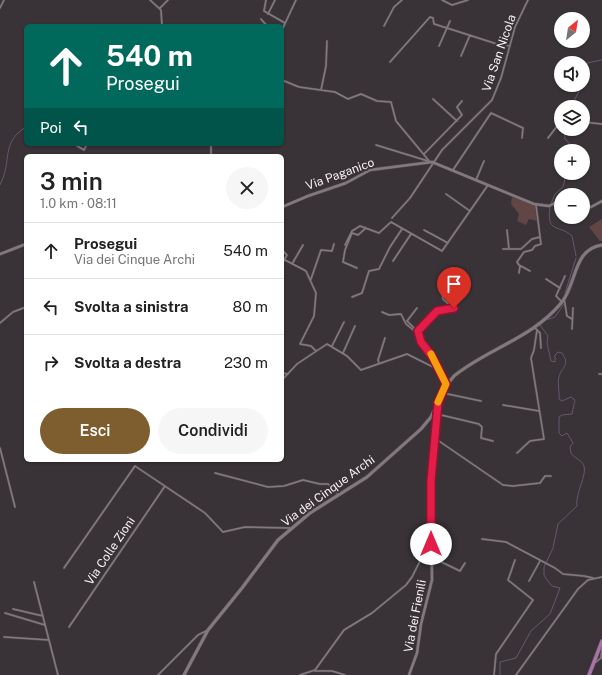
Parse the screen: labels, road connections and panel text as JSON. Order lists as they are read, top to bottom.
{
  "streets": {
    "main road": ["Via dei Cinque Archi"],
    "street": [
      "Via San Nicola",
      "Via Paganico",
      "Via Colle Zioni",
      "Via dei Fienili"
    ]
  },
  "crossings": [
    ["Via San Nicola", "Via Paganico"],
    ["Via dei Cinque Archi", "Via dei Fienili"]
  ],
  "north": "top right",
  "page": {
    "map_buttons": ["+", "−"],
    "turn": ["540 m", "Prosegui"],
    "then": "Poi",
    "heading": ["3 min", "1.0 km · 08:11"],
    "list": [
      {
        "name": "Prosegui",
        "note": "Via dei Cinque Archi",
        "value": "540 m"
      },
      {
        "name": "Svolta a sinistra",
        "value": "80 m"
      },
      {
        "name": "Svolta a destra",
        "value": "230 m"
      }
    ],
    "buttons": ["Esci", "Condividi"]
  }
}
